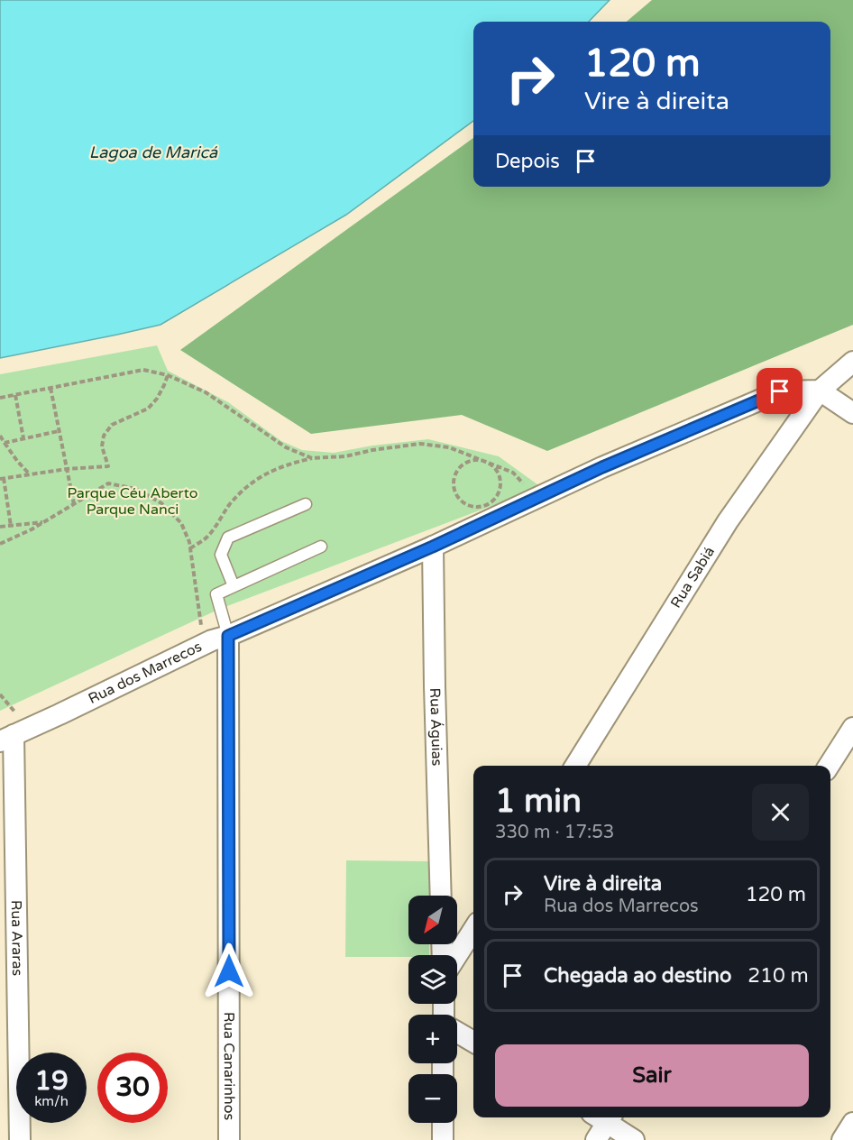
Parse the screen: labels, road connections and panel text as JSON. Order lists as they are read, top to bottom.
{
  "streets": {
    "street": [
      "Rua Sabiá",
      "Rua dos Marrecos",
      "Rua Águias",
      "Rua Araras",
      "Rua Canarinhos"
    ]
  },
  "crossings": [
    ["Rua Sabiá", "Rua dos Marrecos"],
    ["Rua dos Marrecos", "Rua Águias"],
    ["Rua dos Marrecos", "Rua Araras"],
    ["Rua dos Marrecos", "Rua Canarinhos"]
  ],
  "water": ["Lagoa de Maricá"],
  "parks": ["Parque Céu Aberto Parque Nanci"],
  "north": "bottom left",
  "page": {
    "turn": ["120 m", "Vire à direita"],
    "then": "Depois",
    "heading": ["1 min", "330 m · 17:53"],
    "list": [
      {
        "name": "Vire à direita",
        "note": "Rua dos Marrecos",
        "value": "120 m"
      },
      {
        "name": "Chegada ao destino",
        "value": "210 m"
      }
    ],
    "map_buttons": ["+", "−"],
    "buttons": "Sair",
    "speed": "19 km/h",
    "limit": "30"
  }
}
